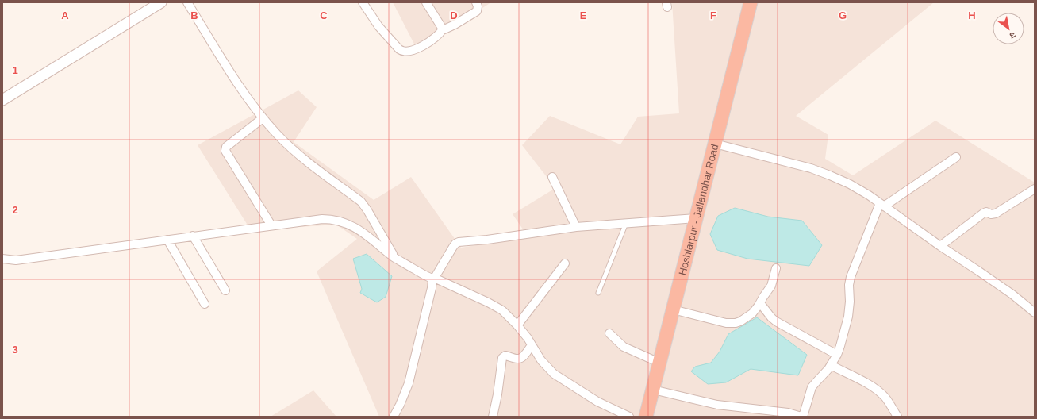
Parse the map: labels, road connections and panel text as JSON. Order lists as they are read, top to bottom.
{
  "streets": {
    "highway": ["Hoshiarpur - Jallandhar Road"]
  },
  "north": "bottom right",
  "grid": {
    "columns": [
      "A",
      "B",
      "C",
      "D",
      "E",
      "F",
      "G",
      "H"
    ],
    "rows": ["1", "2", "3"]
  }
}
